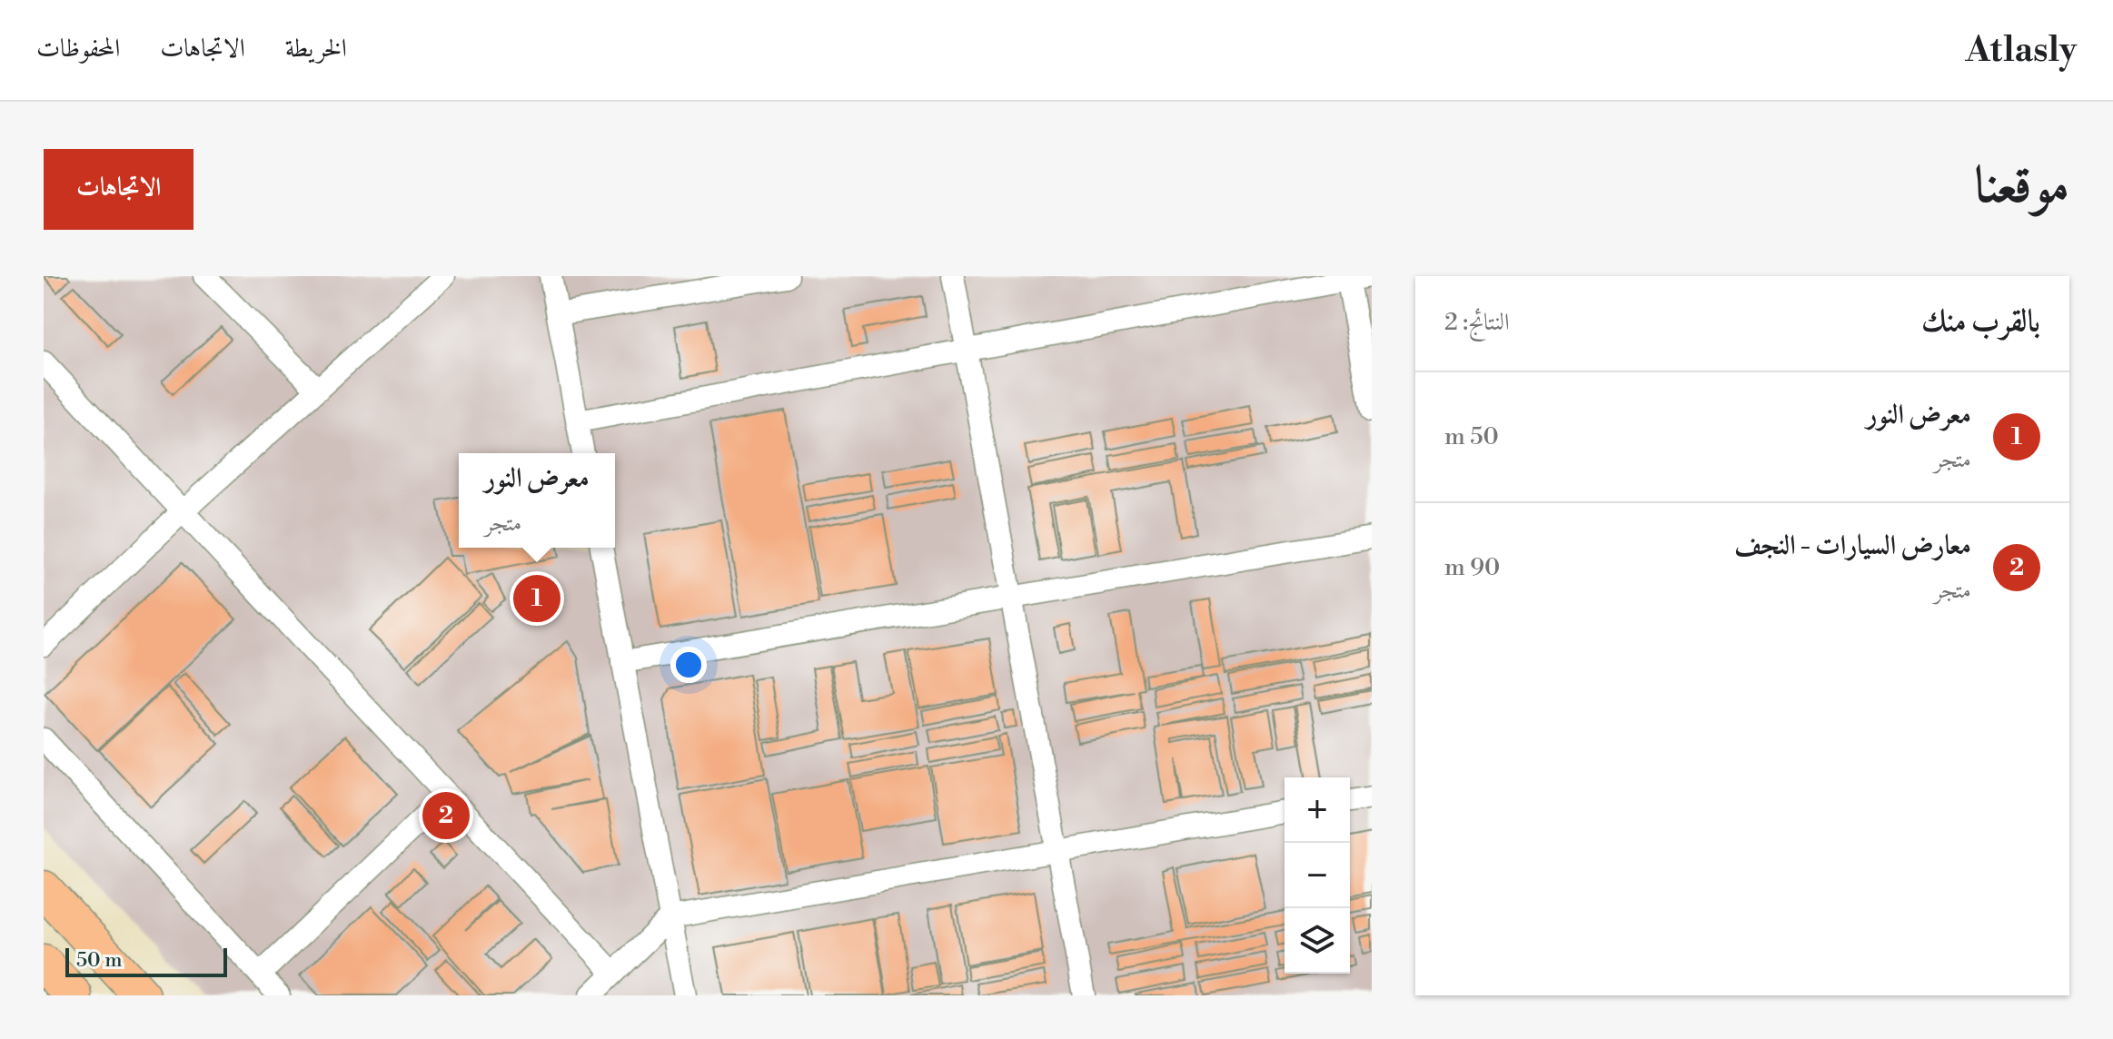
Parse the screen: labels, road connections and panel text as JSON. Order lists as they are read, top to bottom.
{
  "scale_bar": "50 m",
  "page": {
    "header": "Atlasly",
    "nav": ["الخريطة", "الاتجاهات", "المحفوظات"],
    "title": "موقعنا",
    "buttons": "الاتجاهات",
    "heading": ["بالقرب منك", "النتائج: 2"],
    "list": [
      {
        "mark": "1",
        "name": "معرض النور",
        "note": "متجر",
        "value": "50 m"
      },
      {
        "mark": "2",
        "name": "معارض السيارات - النجف",
        "note": "متجر",
        "value": "90 m"
      }
    ],
    "popup": ["معرض النور", "متجر"],
    "pins": ["1", "2"],
    "map_buttons": ["+", "−"],
    "scale": "50 m"
  }
}
